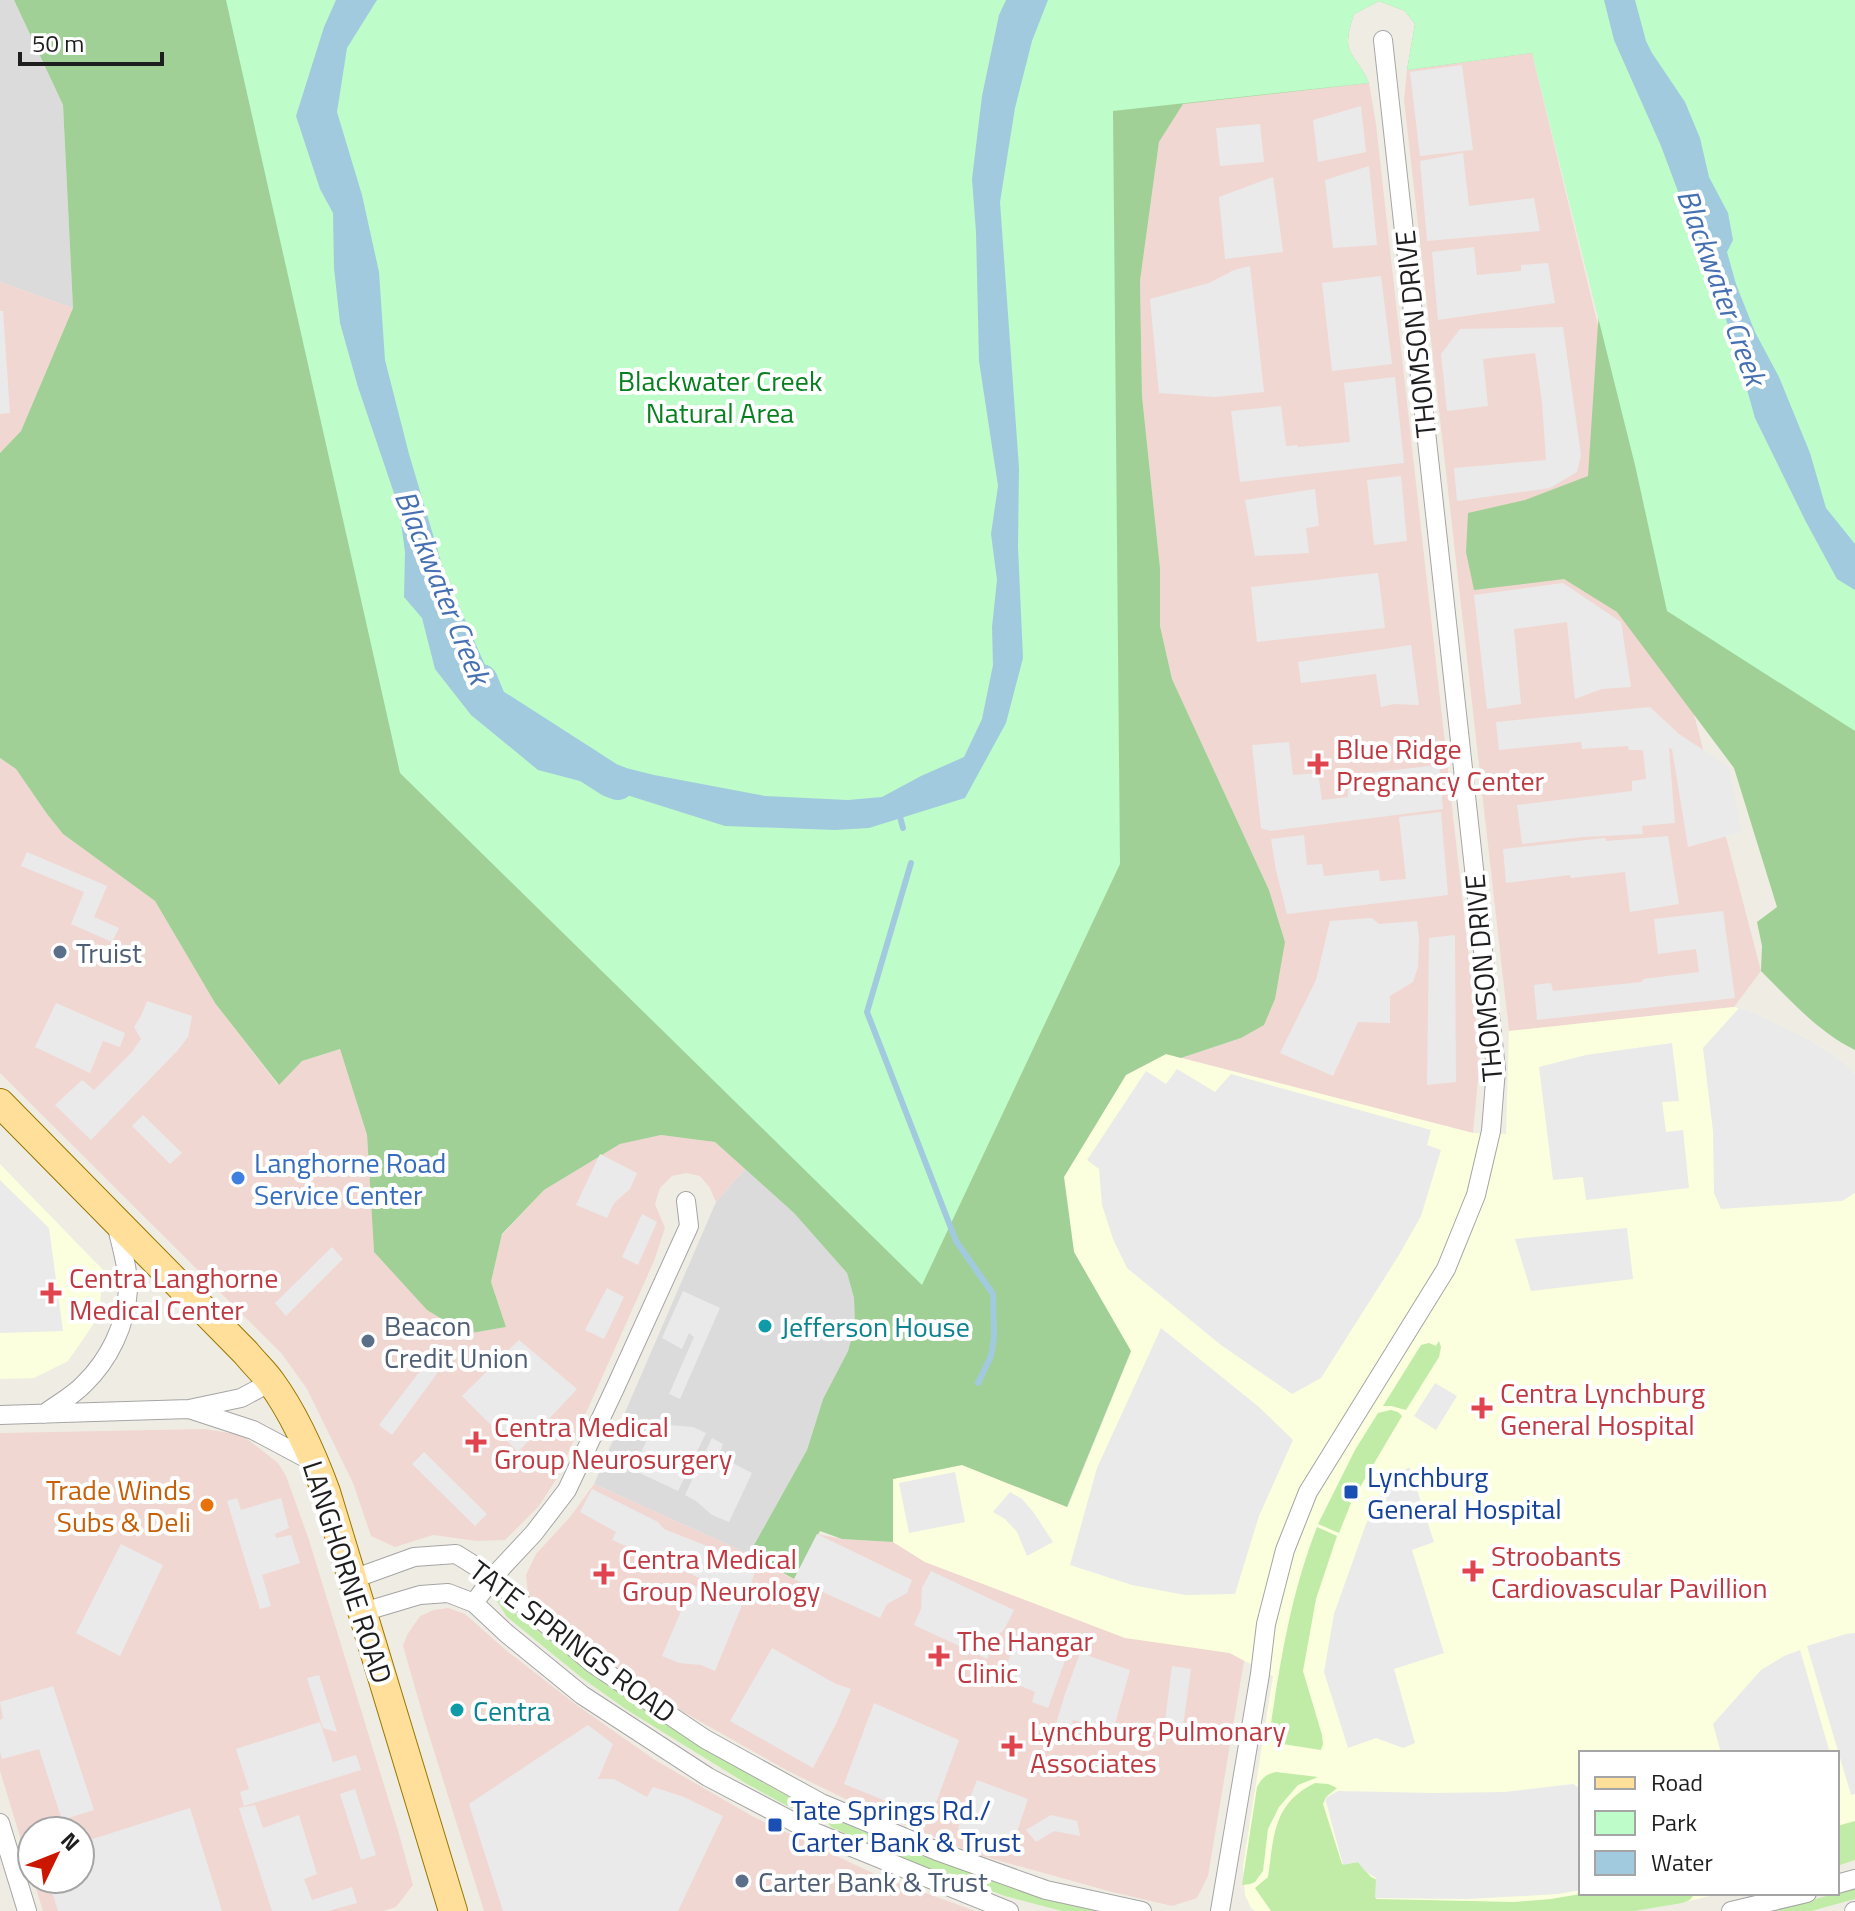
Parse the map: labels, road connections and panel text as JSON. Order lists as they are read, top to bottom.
{
  "streets": {
    "main road": ["LANGHORNE ROAD"],
    "street": ["THOMSON DRIVE", "TATE SPRINGS ROAD"]
  },
  "crossings": [
    ["LANGHORNE ROAD", "TATE SPRINGS ROAD"]
  ],
  "water": ["Blackwater Creek"],
  "parks": ["Blackwater Creek Natural Area"],
  "places": {
    "health": [
      "Blue Ridge Pregnancy Center",
      "Centra Langhorne Medical Center",
      "Centra Lynchburg General Hospital",
      "Centra Medical Group Neurosurgery",
      "Stroobants Cardiovascular Pavillion",
      "Centra Medical Group Neurology",
      "The Hangar Clinic",
      "Lynchburg Pulmonary Associates"
    ],
    "other": [
      "Truist",
      "Langhorne Road Service Center",
      "Jefferson House",
      "Beacon Credit Union",
      "Trade Winds Subs & Deli",
      "Centra",
      "Carter Bank & Trust"
    ],
    "transit": ["Lynchburg General Hospital", "Tate Springs Rd./ Carter Bank & Trust"]
  },
  "legend": ["Road", "Park", "Water"],
  "scale_bar": "50 m",
  "north": "top right"
}
